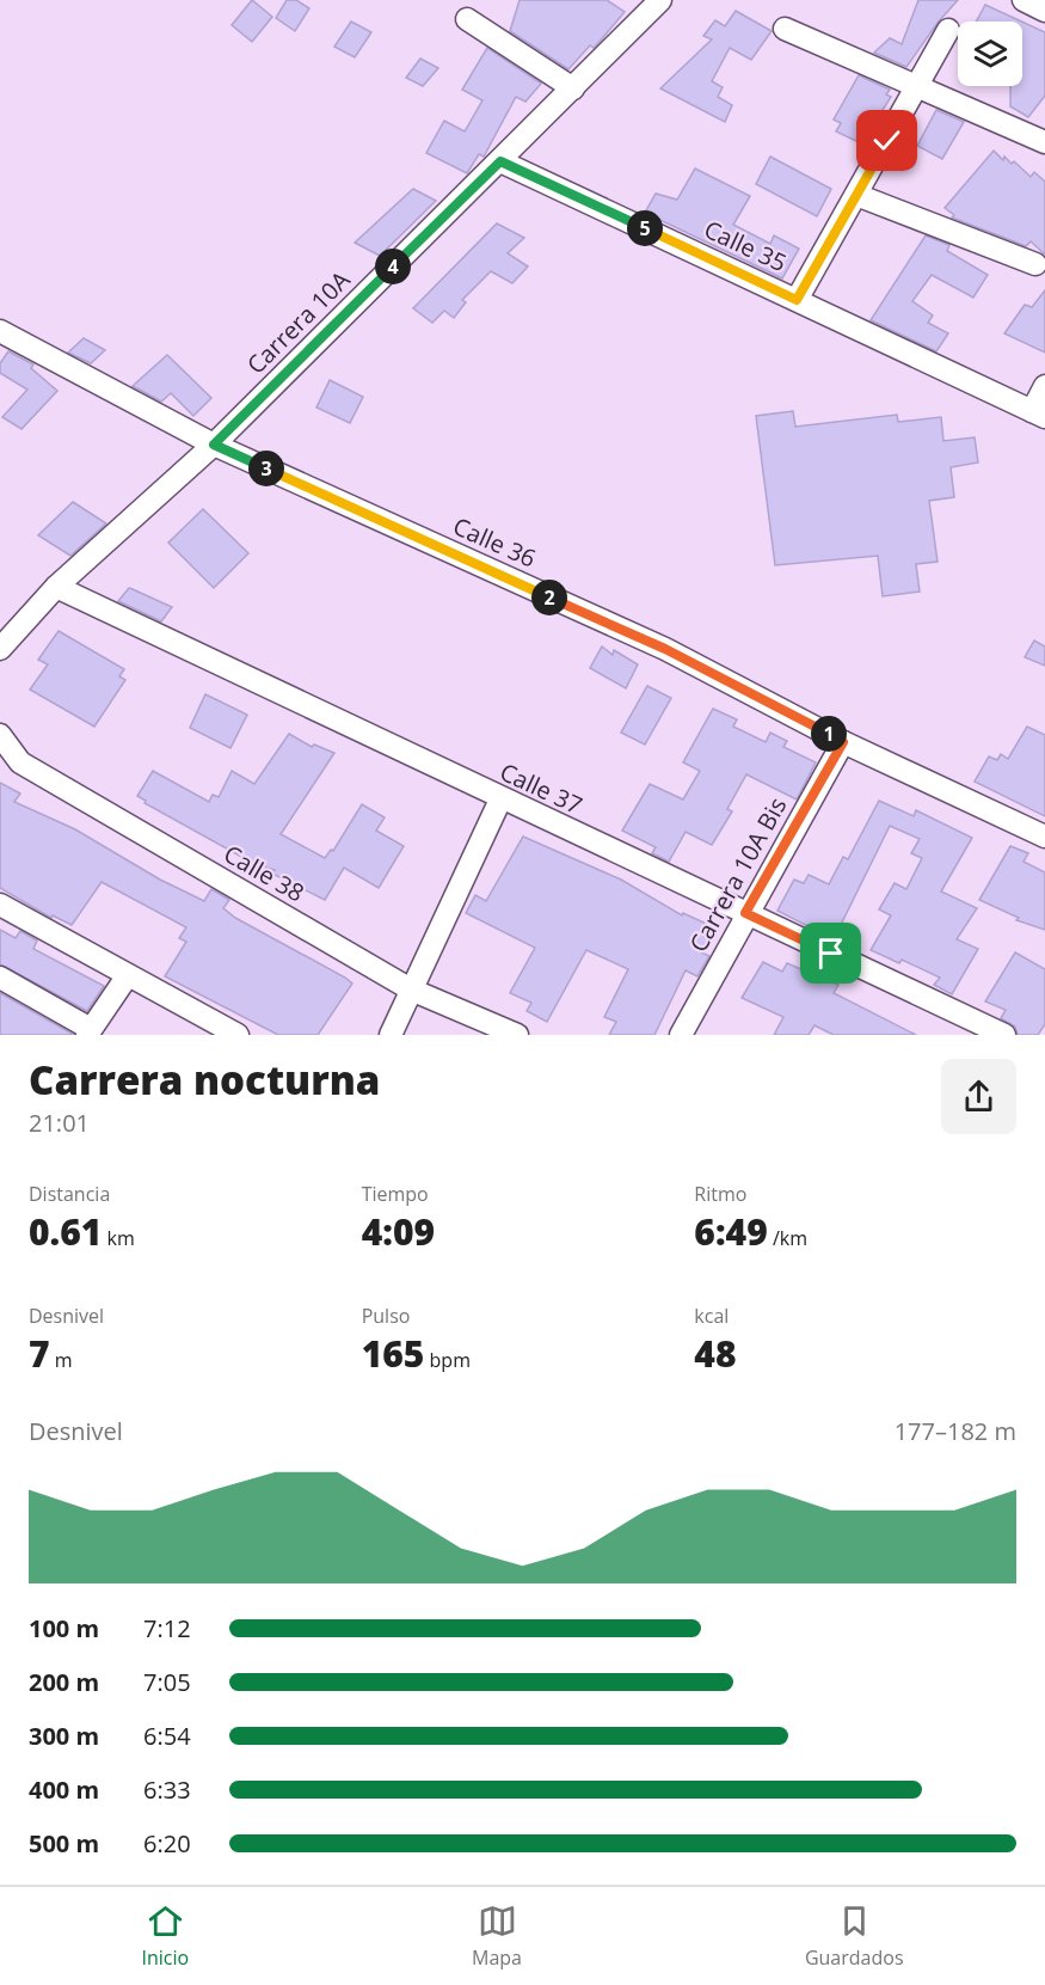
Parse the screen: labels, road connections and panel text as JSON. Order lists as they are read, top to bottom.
{
  "streets": {
    "street": [
      "Calle 35",
      "Carrera 10A",
      "Calle 36",
      "Calle 37",
      "Calle 38",
      "Carrera 10A Bis"
    ]
  },
  "crossings": [
    ["Calle 35", "Carrera 10A"],
    ["Carrera 10A", "Calle 36"],
    ["Carrera 10A", "Calle 37"],
    ["Calle 36", "Carrera 10A Bis"],
    ["Calle 37", "Carrera 10A Bis"]
  ],
  "page": {
    "pins": [
      "5",
      "4",
      "3",
      "2",
      "1"
    ],
    "heading": ["Carrera nocturna", "21:01"],
    "stats": [
      ["Distancia", "0.61 km"],
      ["Tiempo", "4:09"],
      ["Ritmo", "6:49 /km"],
      ["Desnivel", "7 m"],
      ["Pulso", "165 bpm"],
      ["kcal", "48"]
    ],
    "chart": ["Desnivel", "177–182 m"],
    "list": [
      {
        "name": "100 m",
        "note": "7:12"
      },
      {
        "name": "200 m",
        "note": "7:05"
      },
      {
        "name": "300 m",
        "note": "6:54"
      },
      {
        "name": "400 m",
        "note": "6:33"
      },
      {
        "name": "500 m",
        "note": "6:20"
      }
    ],
    "tabs": ["Inicio", "Mapa", "Guardados"]
  }
}
